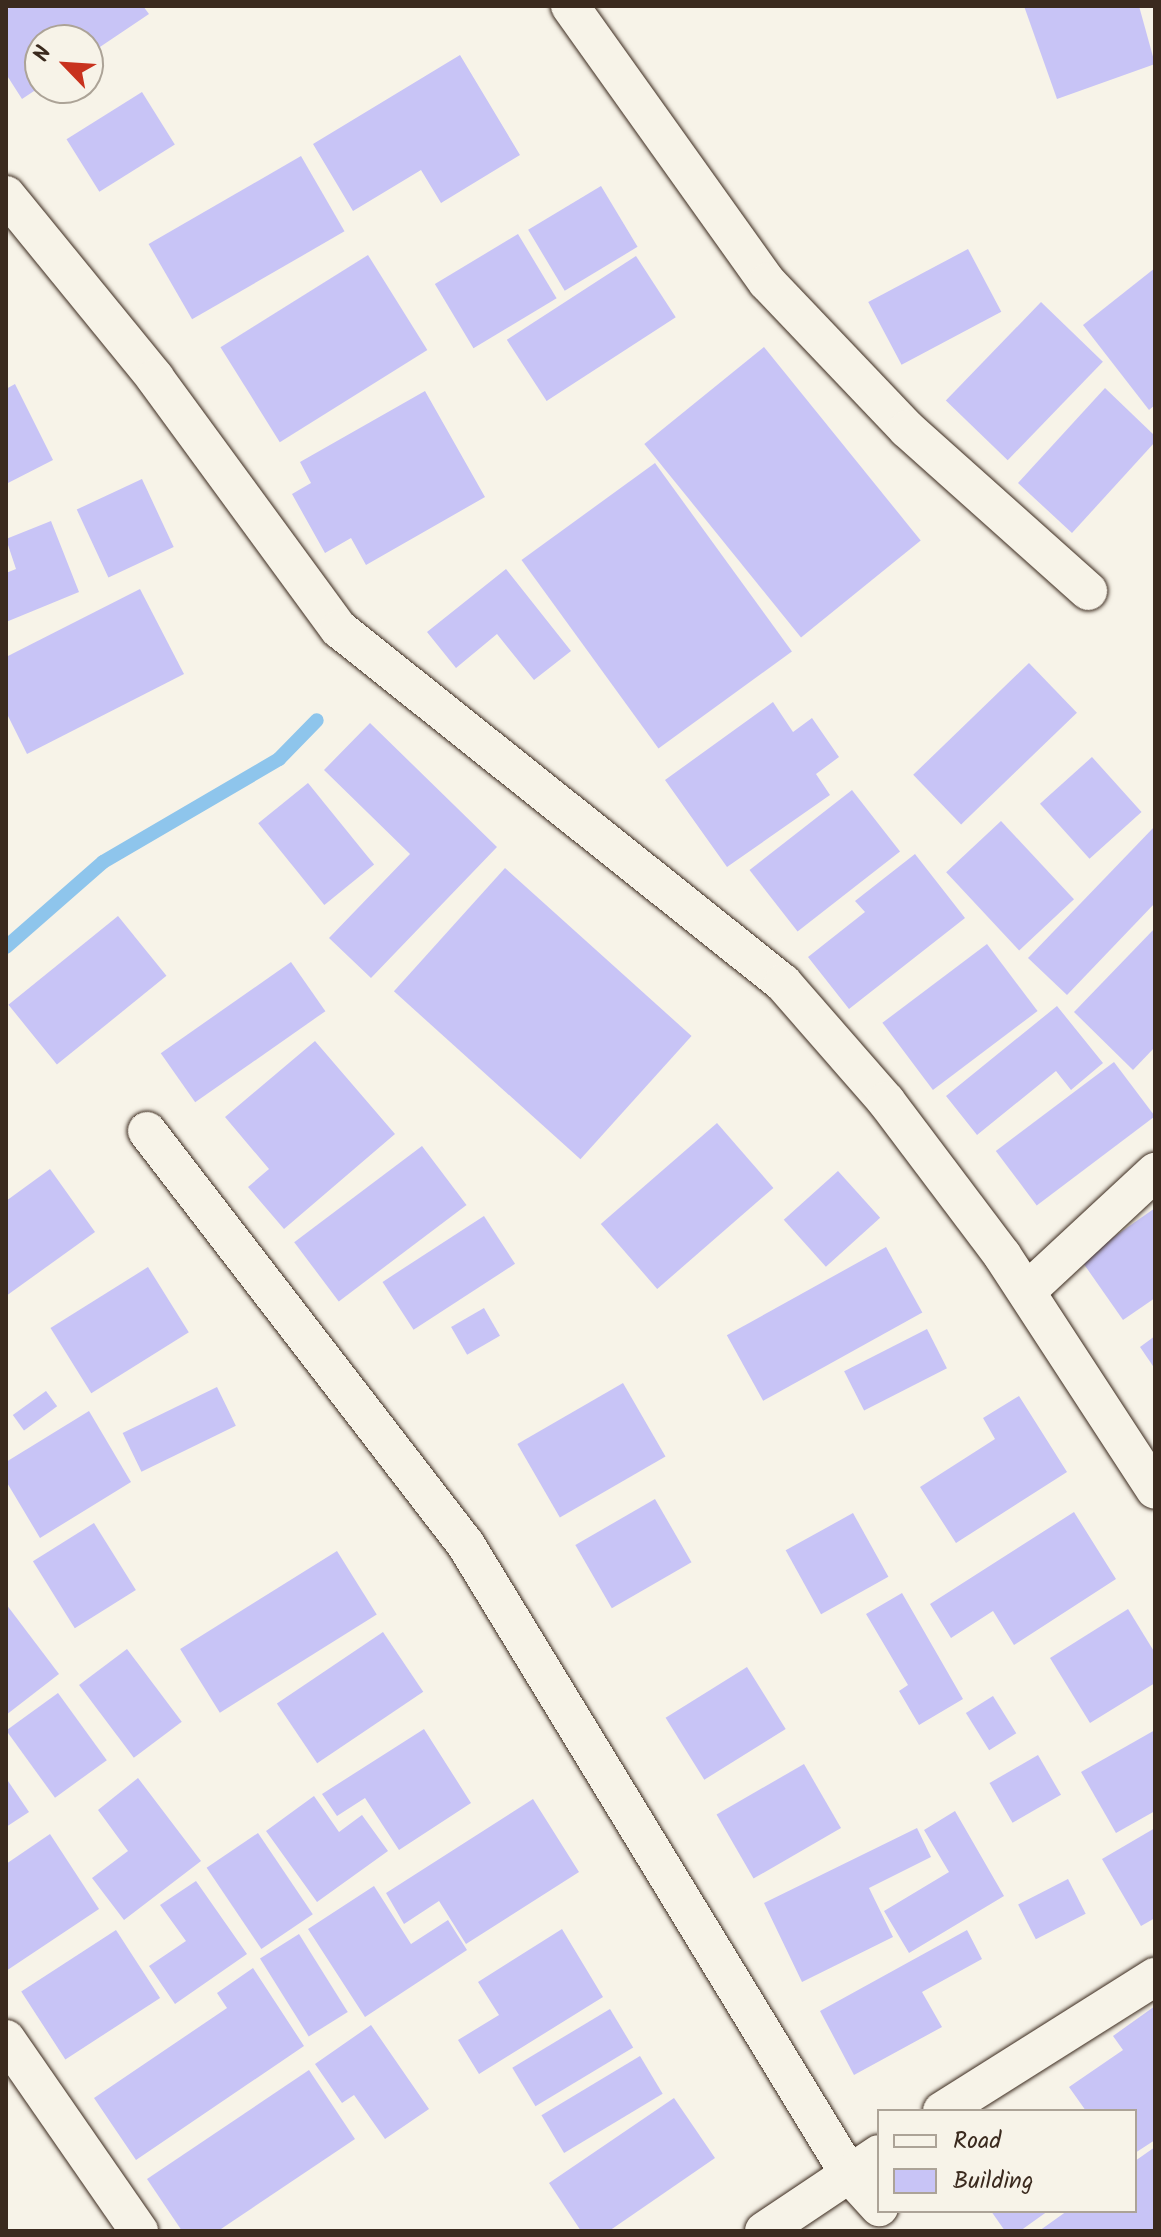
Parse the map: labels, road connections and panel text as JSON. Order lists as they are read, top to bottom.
{
  "legend": ["Road", "Building"],
  "north": "top left"
}
